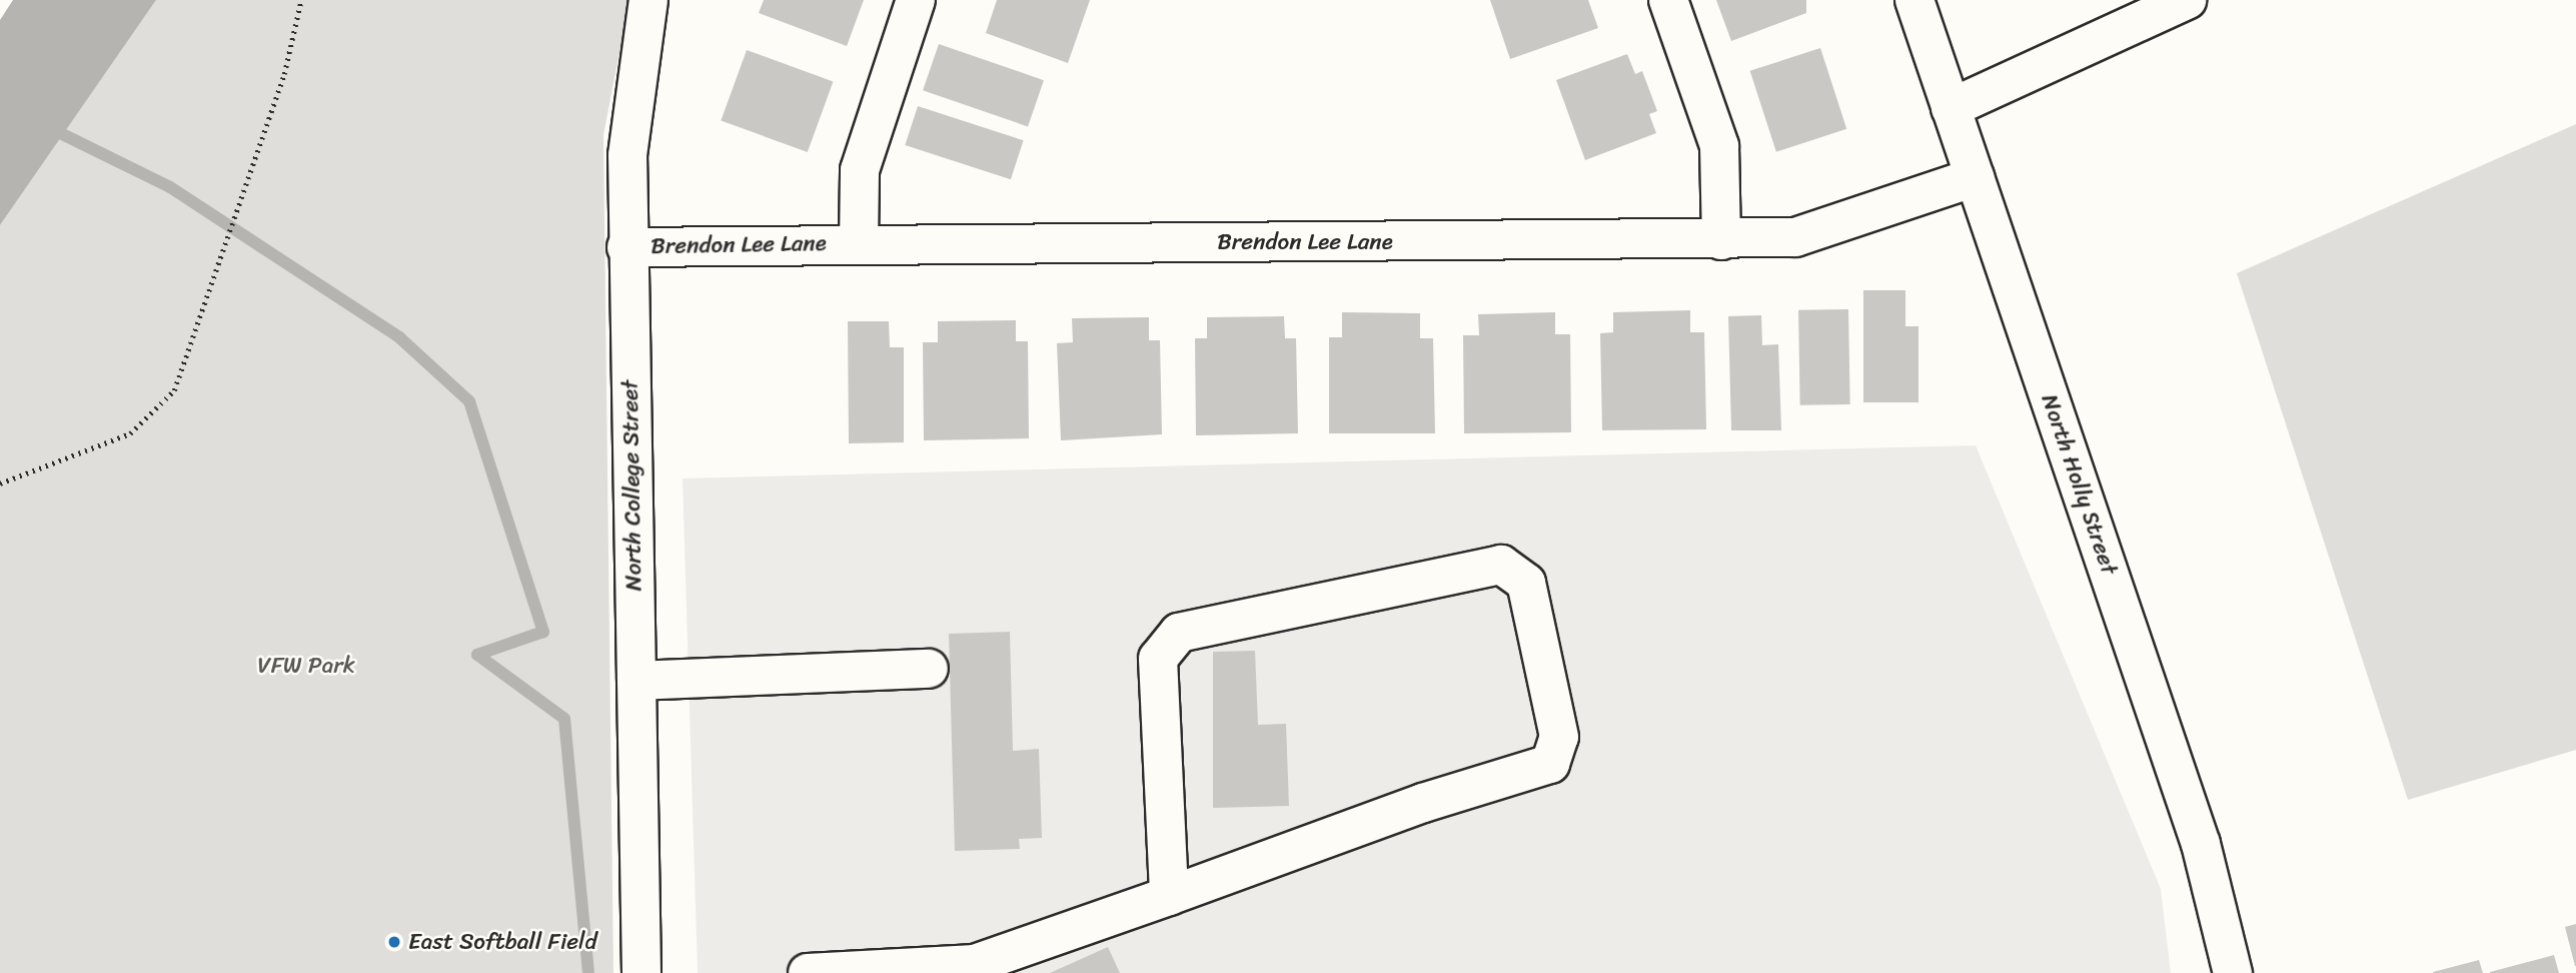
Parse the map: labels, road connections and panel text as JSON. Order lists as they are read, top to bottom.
{
  "streets": {
    "street": ["Brendon Lee Lane", "North Holly Street", "North College Street"]
  },
  "crossings": [
    ["Brendon Lee Lane", "North Holly Street"],
    ["Brendon Lee Lane", "North College Street"]
  ],
  "parks": ["VFW Park"],
  "places": ["East Softball Field"]
}
